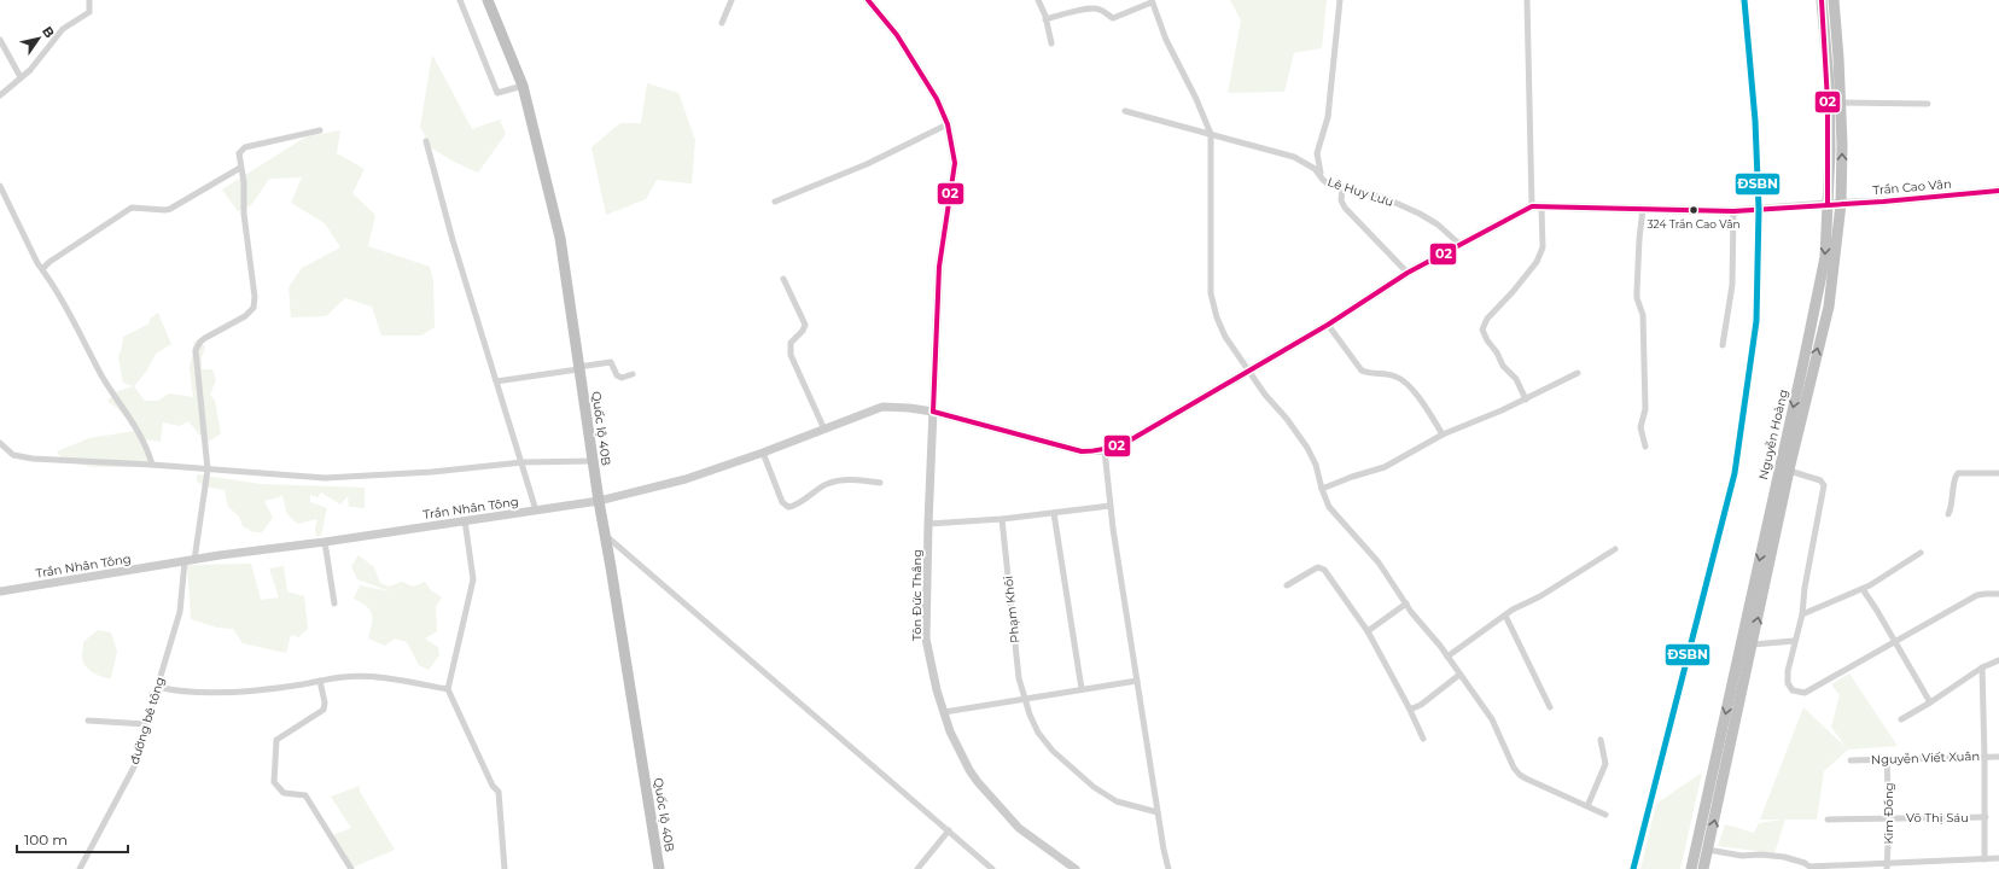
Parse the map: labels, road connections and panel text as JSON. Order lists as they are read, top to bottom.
{
  "streets": {
    "highway": ["Quốc lộ 40B", "Nguyễn Hoàng"],
    "main road": ["Trần Cao Vân", "Trần Nhân Tông", "Tôn Đức Thắng"],
    "street": [
      "Lê Huy Lưu",
      "Phạm Khôi",
      "đường bê tông",
      "Nguyễn Viết Xuân",
      "Kim Đồng",
      "Võ Thị Sáu"
    ]
  },
  "crossings": [
    ["Trần Cao Vân", "Nguyễn Hoàng"],
    ["Trần Cao Vân", "Trần Nhân Tông"],
    ["Lê Huy Lưu", "Trần Nhân Tông"],
    ["Quốc lộ 40B", "Trần Nhân Tông"],
    ["Trần Nhân Tông", "Tôn Đức Thắng"],
    ["Trần Nhân Tông", "đường bê tông"],
    ["Nguyễn Viết Xuân", "Kim Đồng"],
    ["Kim Đồng", "Võ Thị Sáu"]
  ],
  "places": ["324 Trần Cao Vân"],
  "lines": ["transit line ĐSBN", "transit line 02"],
  "scale_bar": "100 m",
  "north": "top right"
}
